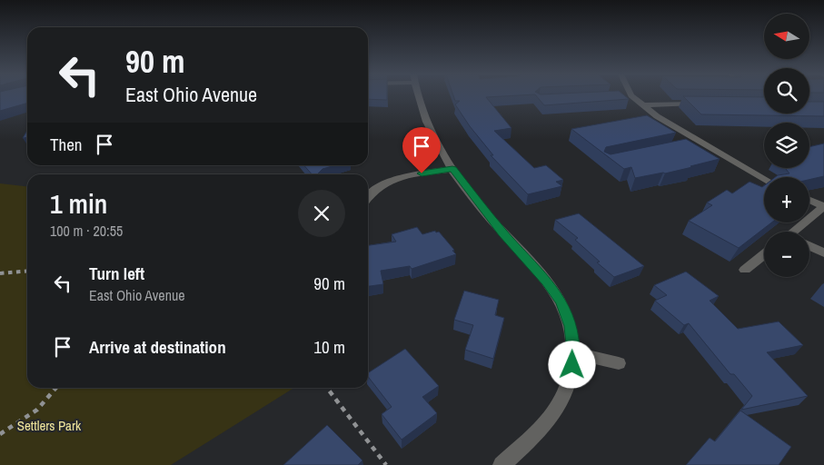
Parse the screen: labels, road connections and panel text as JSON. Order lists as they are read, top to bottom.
{
  "parks": ["Settlers Park"],
  "north": "left",
  "page": {
    "map_buttons": ["+", "−"],
    "turn": ["90 m", "East Ohio Avenue"],
    "then": "Then",
    "heading": ["1 min", "100 m · 20:55"],
    "list": [
      {
        "name": "Turn left",
        "note": "East Ohio Avenue",
        "value": "90 m"
      },
      {
        "name": "Arrive at destination",
        "value": "10 m"
      }
    ]
  }
}
